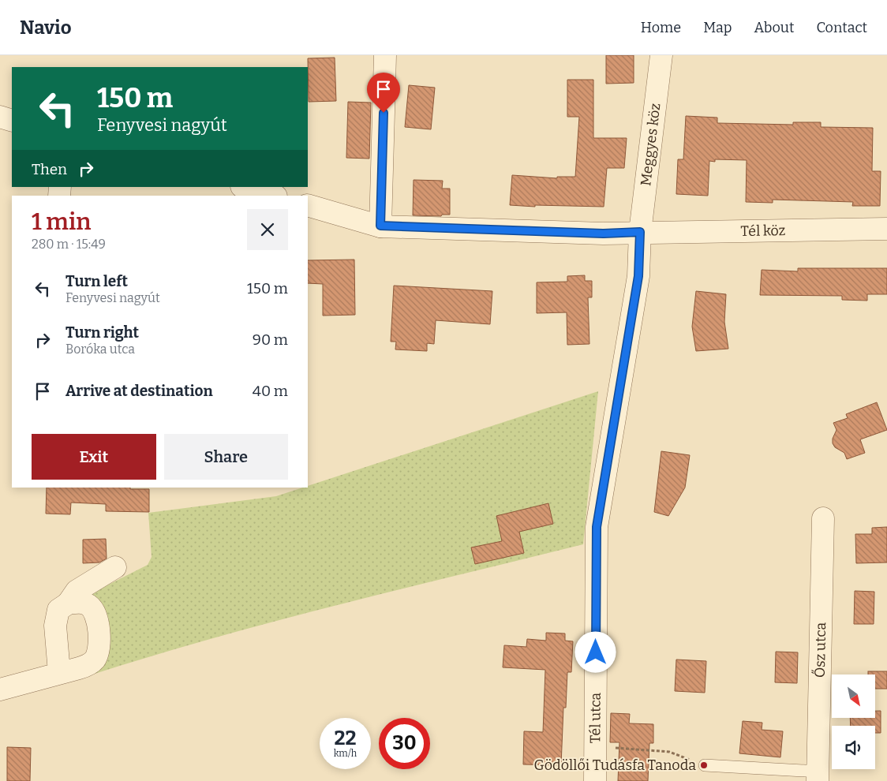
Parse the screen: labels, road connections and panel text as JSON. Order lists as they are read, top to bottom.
{
  "streets": {
    "street": [
      "Meggyes köz",
      "Tél köz",
      "Ősz utca",
      "Tél utca"
    ]
  },
  "crossings": [
    ["Meggyes köz", "Tél köz"],
    ["Meggyes köz", "Tél utca"],
    ["Tél köz", "Tél utca"]
  ],
  "places": ["Gödöllői Tudásfa Tanoda"],
  "north": "bottom right",
  "page": {
    "header": "Navio",
    "nav": [
      "Home",
      "Map",
      "About",
      "Contact"
    ],
    "turn": ["150 m", "Fenyvesi nagyút"],
    "then": "Then",
    "heading": ["1 min", "280 m · 15:49"],
    "list": [
      {
        "name": "Turn left",
        "note": "Fenyvesi nagyút",
        "value": "150 m"
      },
      {
        "name": "Turn right",
        "note": "Boróka utca",
        "value": "90 m"
      },
      {
        "name": "Arrive at destination",
        "value": "40 m"
      }
    ],
    "buttons": ["Exit", "Share"],
    "speed": "22 km/h",
    "limit": "30"
  }
}
